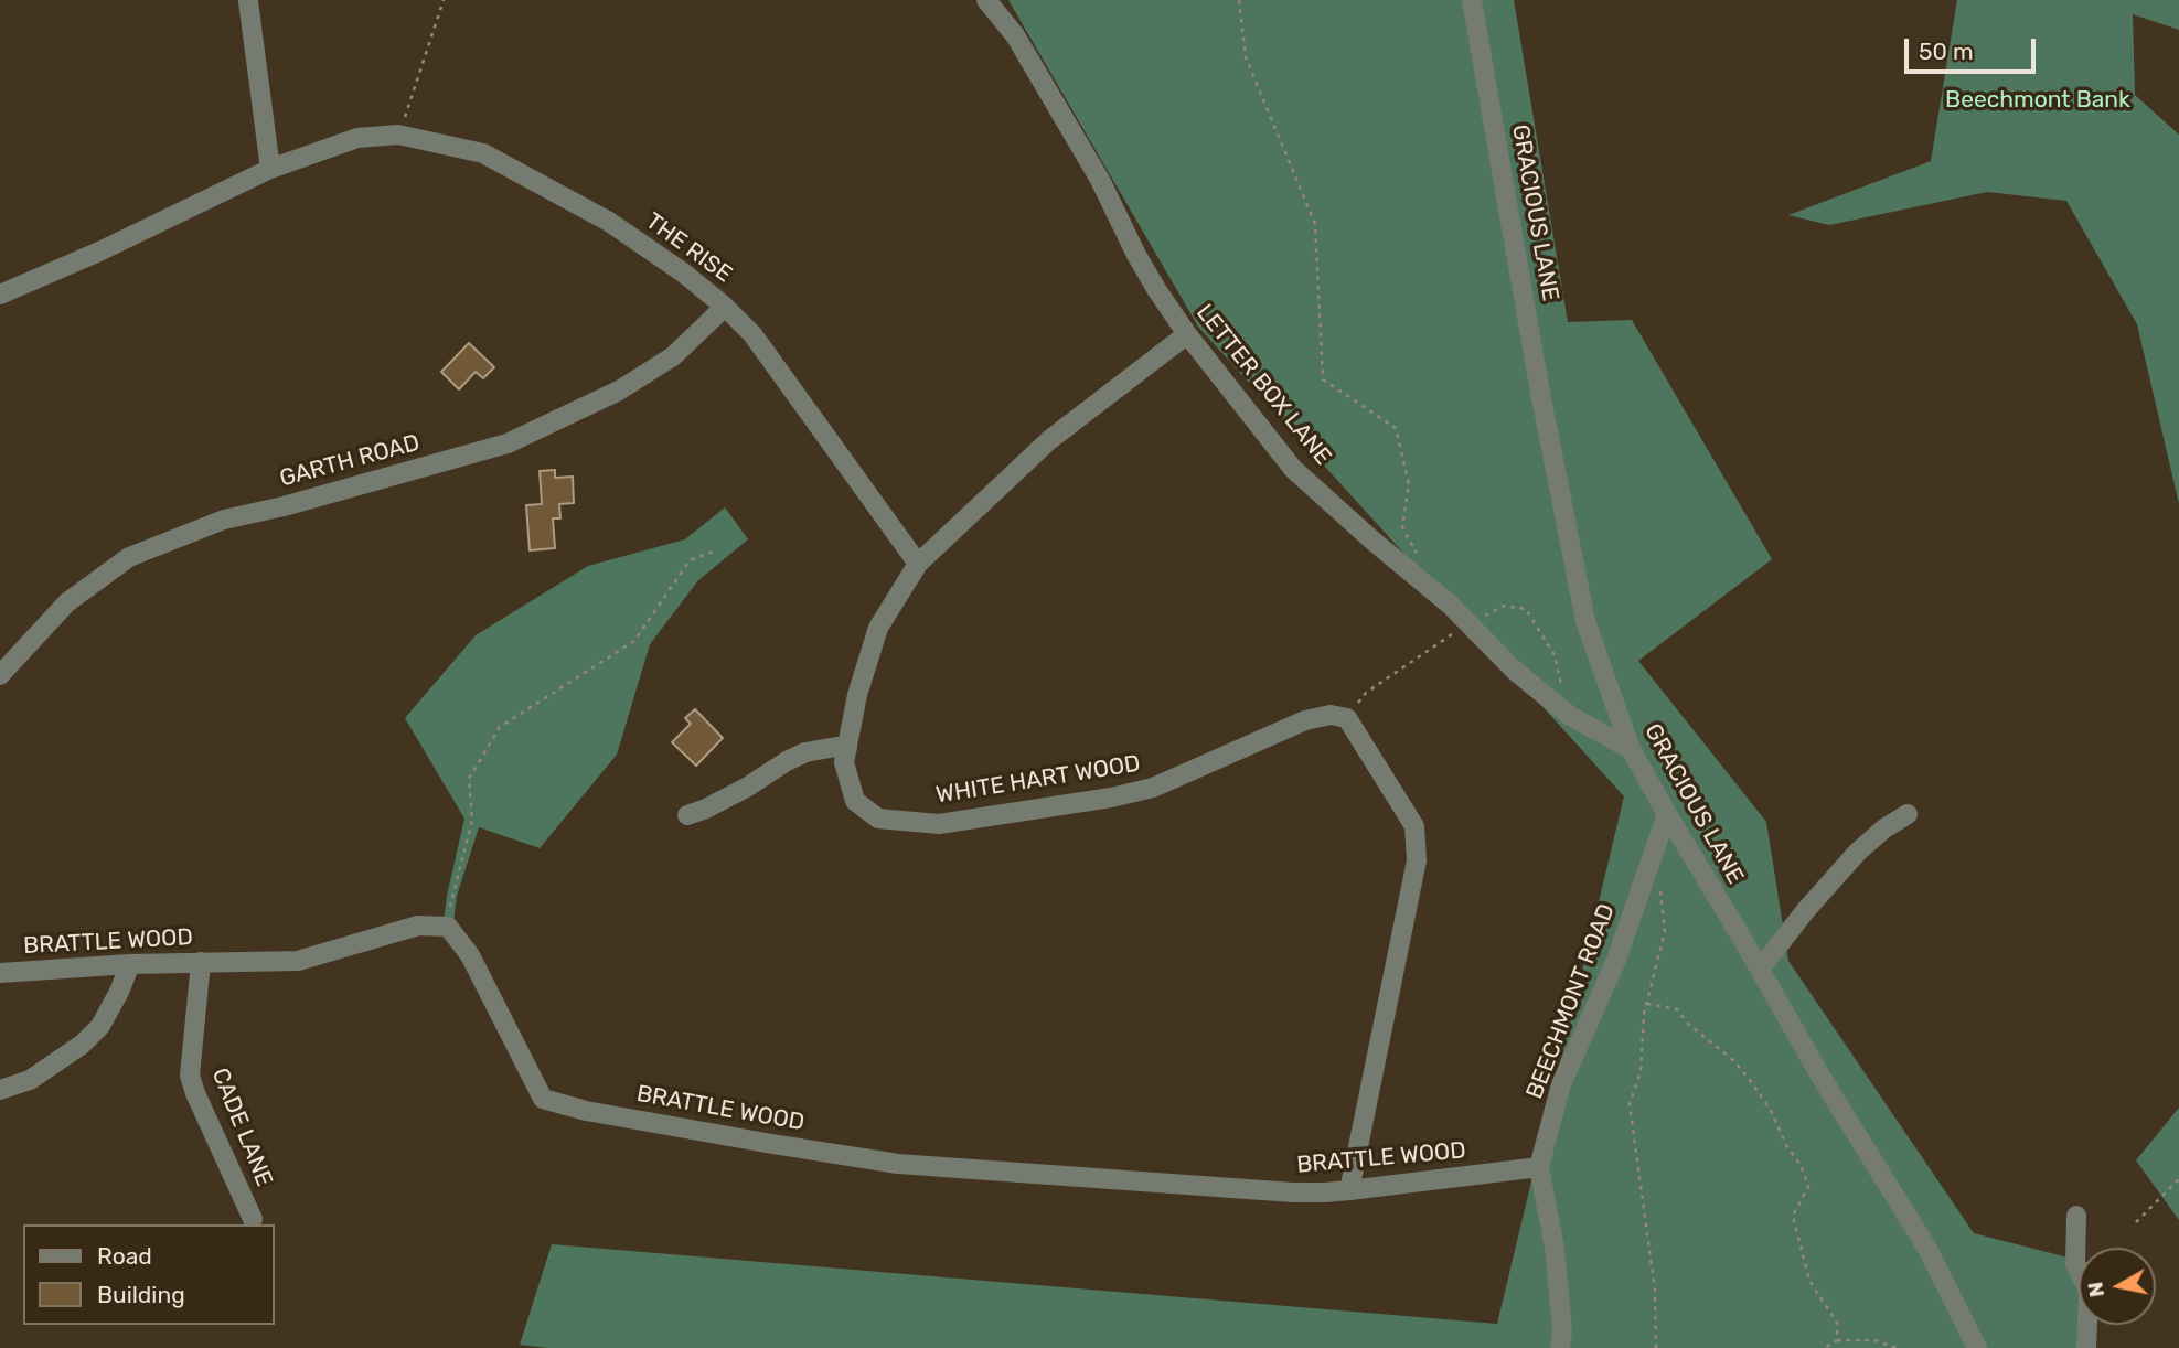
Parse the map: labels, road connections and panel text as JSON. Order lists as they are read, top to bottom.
{
  "streets": {
    "street": [
      "GRACIOUS LANE",
      "THE RISE",
      "LETTER BOX LANE",
      "GARTH ROAD",
      "WHITE HART WOOD",
      "BRATTLE WOOD",
      "BEECHMONT ROAD",
      "CADE LANE"
    ]
  },
  "crossings": [
    ["GRACIOUS LANE", "LETTER BOX LANE"],
    ["GRACIOUS LANE", "BEECHMONT ROAD"],
    ["THE RISE", "GARTH ROAD"],
    ["THE RISE", "WHITE HART WOOD"],
    ["BRATTLE WOOD", "BEECHMONT ROAD"],
    ["BRATTLE WOOD", "CADE LANE"]
  ],
  "parks": ["Beechmont Bank"],
  "legend": ["Road", "Building"],
  "scale_bar": "50 m",
  "north": "left"
}
